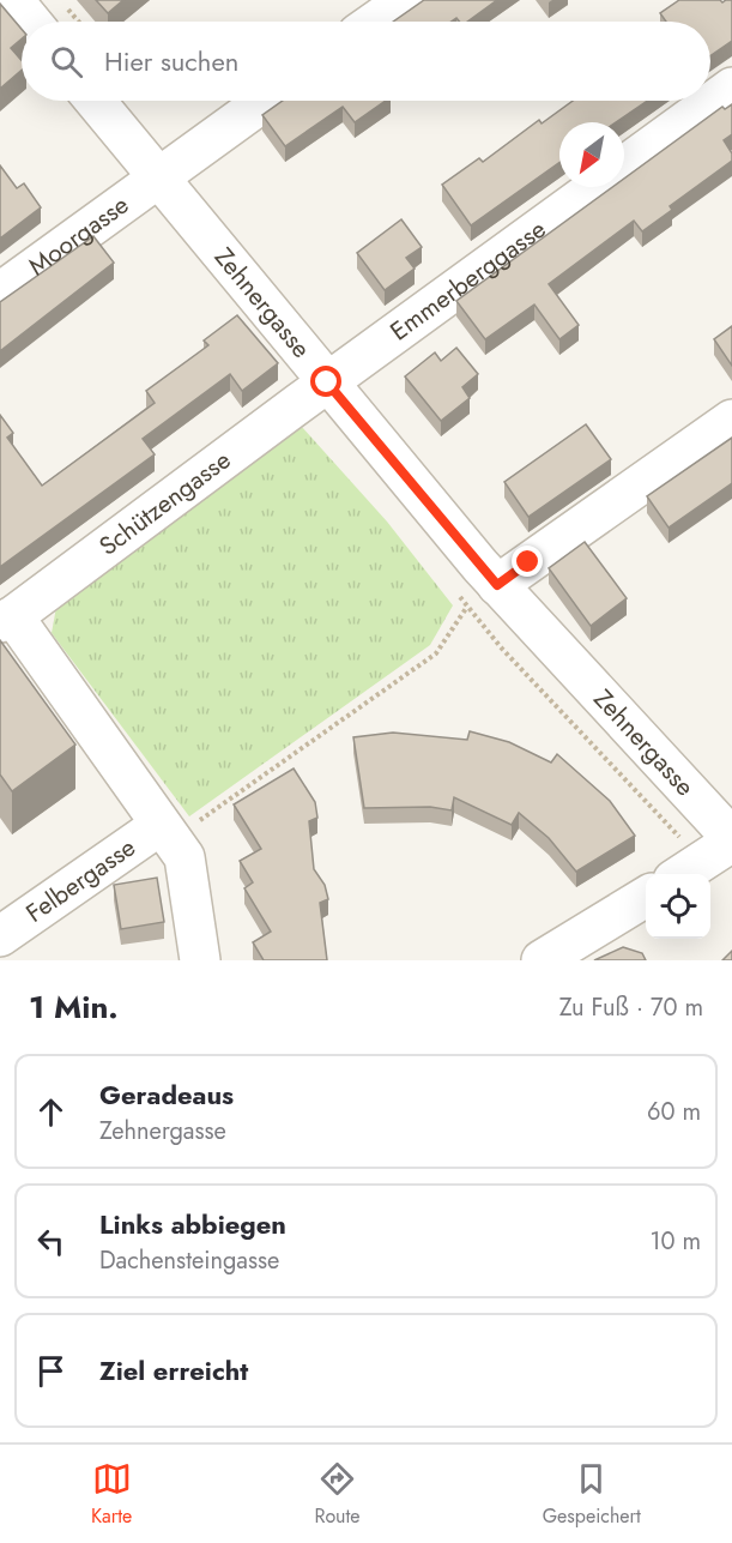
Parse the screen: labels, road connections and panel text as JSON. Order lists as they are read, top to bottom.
{
  "streets": {
    "street": [
      "Moorgasse",
      "Emmerberggasse",
      "Zehnergasse",
      "Schützengasse",
      "Felbergasse"
    ]
  },
  "crossings": [
    ["Moorgasse", "Zehnergasse"],
    ["Emmerberggasse", "Zehnergasse"],
    ["Emmerberggasse", "Schützengasse"],
    ["Zehnergasse", "Schützengasse"]
  ],
  "north": "bottom left",
  "page": {
    "search": "Hier suchen",
    "heading": ["1 Min.", "Zu Fuß · 70 m"],
    "list": [
      ["Geradeaus", "Zehnergasse", "60 m"],
      ["Links abbiegen", "Dachensteingasse", "10 m"],
      "Ziel erreicht"
    ],
    "nav": ["Karte", "Route", "Gespeichert"]
  }
}
